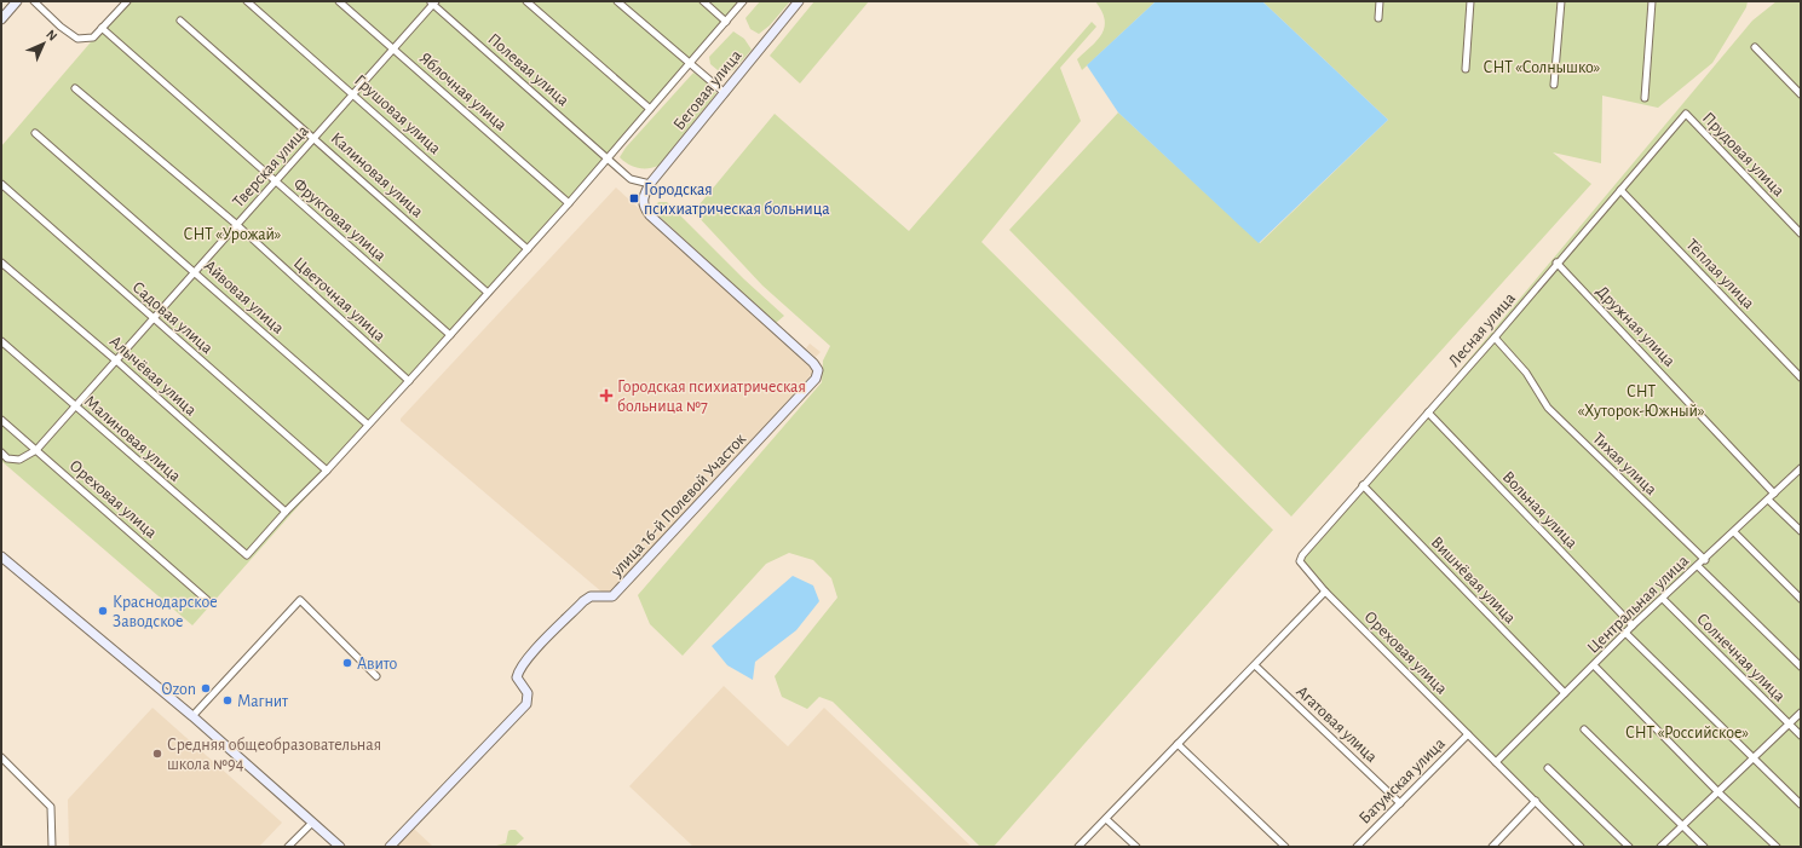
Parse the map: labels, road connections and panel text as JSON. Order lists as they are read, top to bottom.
{
  "streets": {
    "street": [
      "Полевая улица",
      "Беговая улица",
      "Яблочная улица",
      "Грушовая улица",
      "Прудовая улица",
      "Тверская улица",
      "Калиновая улица",
      "Фруктовая улица",
      "Тёплая улица",
      "Айвовая улица",
      "Цветочная улица",
      "Садовая улица",
      "Дружная улица",
      "Лесная улица",
      "Алычёвая улица",
      "Малиновая улица",
      "Тихая улица",
      "Ореховая улица",
      "улица 16-й Полевой Участок",
      "Вольная улица",
      "Вишнёвая улица",
      "Центральная улица",
      "Солнечная улица",
      "Агатовая улица",
      "Батумская улица"
    ]
  },
  "crossings": [
    ["Полевая улица", "Беговая улица"],
    ["Полевая улица", "Тверская улица"],
    ["Беговая улица", "улица 16-й Полевой Участок"],
    ["Яблочная улица", "Тверская улица"],
    ["Грушовая улица", "Тверская улица"],
    ["Прудовая улица", "Лесная улица"],
    ["Тверская улица", "Калиновая улица"],
    ["Тверская улица", "Фруктовая улица"],
    ["Тверская улица", "Айвовая улица"],
    ["Тверская улица", "Цветочная улица"],
    ["Тверская улица", "Садовая улица"],
    ["Тверская улица", "Алычёвая улица"],
    ["Тверская улица", "Малиновая улица"],
    ["Тверская улица", "Ореховая улица"],
    ["Тёплая улица", "Лесная улица"],
    ["Дружная улица", "Лесная улица"],
    ["Дружная улица", "Центральная улица"],
    ["Лесная улица", "Тихая улица"],
    ["Лесная улица", "Ореховая улица"],
    ["Лесная улица", "Вольная улица"],
    ["Лесная улица", "Вишнёвая улица"],
    ["Алычёвая улица", "Малиновая улица"],
    ["Тихая улица", "Центральная улица"],
    ["Ореховая улица", "Центральная улица"],
    ["Ореховая улица", "Батумская улица"],
    ["Вольная улица", "Центральная улица"],
    ["Вишнёвая улица", "Центральная улица"],
    ["Центральная улица", "Солнечная улица"],
    ["Агатовая улица", "Батумская улица"]
  ],
  "parks": [
    "СНТ «Солнышко»",
    "СНТ «Урожай»",
    "СНТ «Хуторок-Южный»",
    "СНТ «Российское»"
  ],
  "places": {
    "transit": ["Городская психиатрическая больница"],
    "health": ["Городская психиатрическая больница №7"],
    "other": [
      "Краснодарское Заводское",
      "Авито",
      "Ozon",
      "Магнит",
      "Средняя общеобразовательная школа №94"
    ]
  },
  "north": "top right"
}
